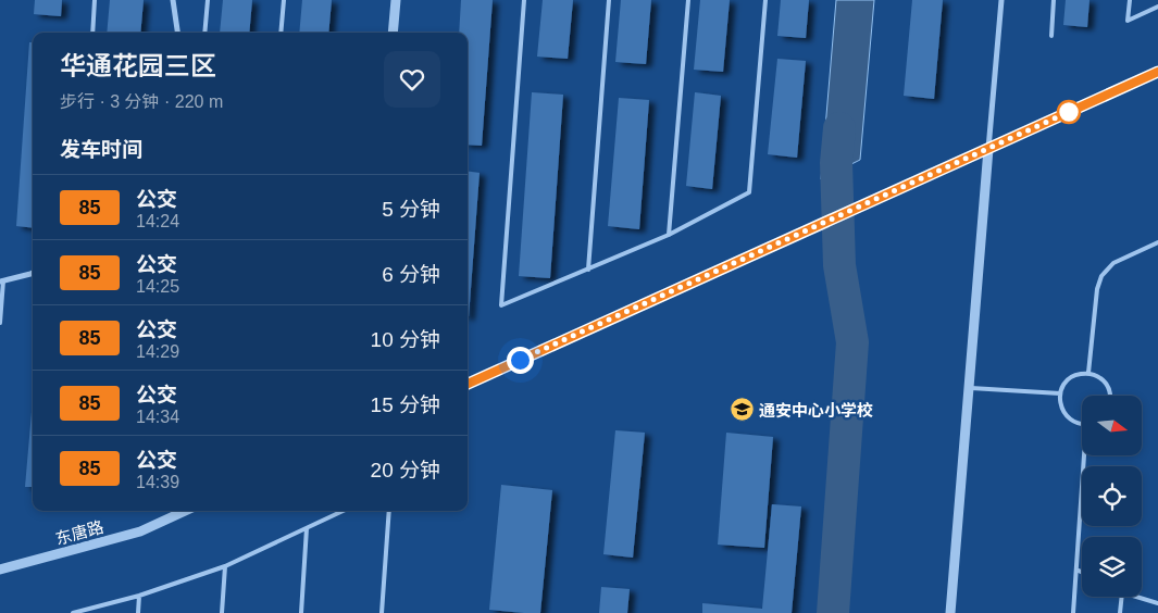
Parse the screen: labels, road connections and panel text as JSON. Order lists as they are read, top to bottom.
{
  "streets": {
    "street": ["东唐路"]
  },
  "places": {
    "school or university": ["通安中心小学校"]
  },
  "lines": ["bus line 85"],
  "north": "right",
  "page": {
    "heading": [
      ["华通花园三区", "步行 · 3 分钟 · 220 m"],
      "发车时间"
    ],
    "list": [
      {
        "mark": "85",
        "name": "公交",
        "note": "14:24",
        "value": "5 分钟"
      },
      {
        "mark": "85",
        "name": "公交",
        "note": "14:25",
        "value": "6 分钟"
      },
      {
        "mark": "85",
        "name": "公交",
        "note": "14:29",
        "value": "10 分钟"
      },
      {
        "mark": "85",
        "name": "公交",
        "note": "14:34",
        "value": "15 分钟"
      },
      {
        "mark": "85",
        "name": "公交",
        "note": "14:39",
        "value": "20 分钟"
      }
    ]
  }
}
